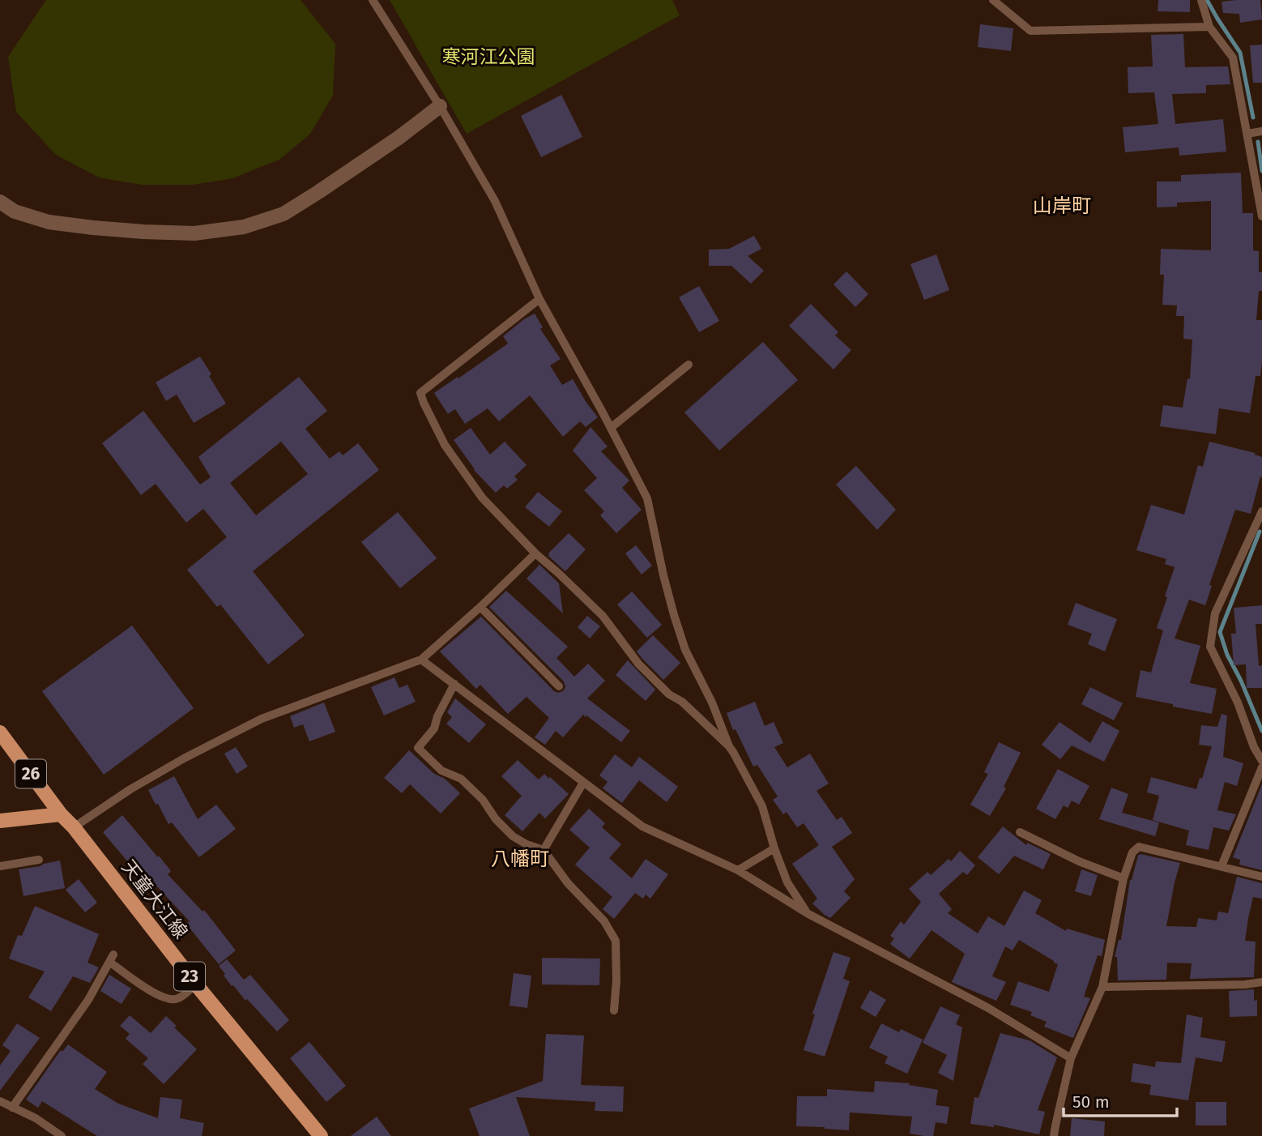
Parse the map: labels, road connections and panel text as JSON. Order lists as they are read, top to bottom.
{
  "streets": {
    "main road": ["26", "天童大江線", "23"]
  },
  "crossings": [
    ["26", "天童大江線"]
  ],
  "districts": ["山岸町", "八幡町"],
  "parks": ["寒河江公園"],
  "scale_bar": "50 m"
}
